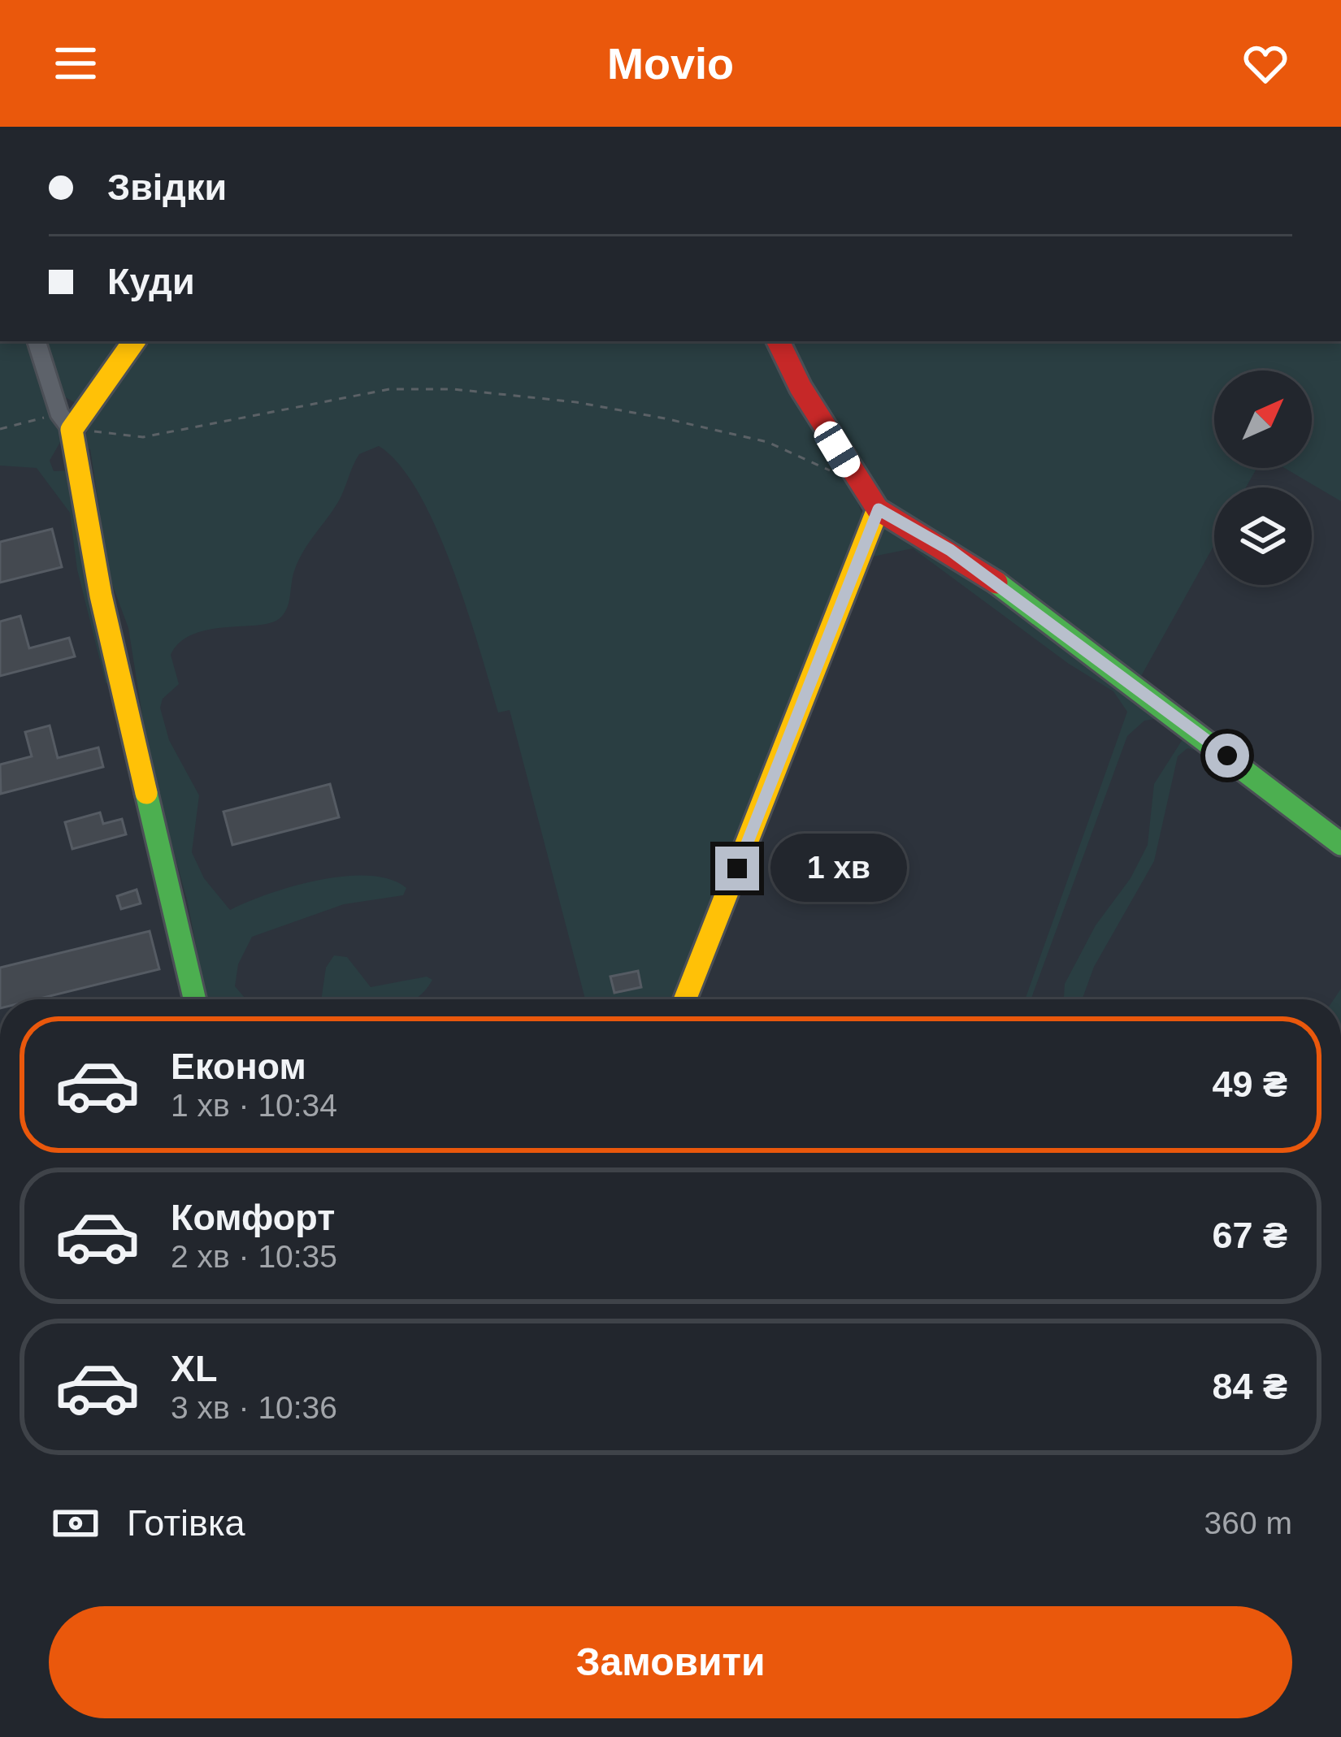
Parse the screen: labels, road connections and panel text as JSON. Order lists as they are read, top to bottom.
{
  "north": "top right",
  "page": {
    "header": "Movio",
    "banner": ["Звідки", "Куди"],
    "bubble": "1 хв",
    "list": [
      {
        "name": "Економ",
        "note": "1 хв · 10:34",
        "value": "49 ₴"
      },
      {
        "name": "Комфорт",
        "note": "2 хв · 10:35",
        "value": "67 ₴"
      },
      {
        "name": "XL",
        "note": "3 хв · 10:36",
        "value": "84 ₴"
      }
    ],
    "pay": ["Готівка", "360 m"],
    "buttons": "Замовити"
  }
}
